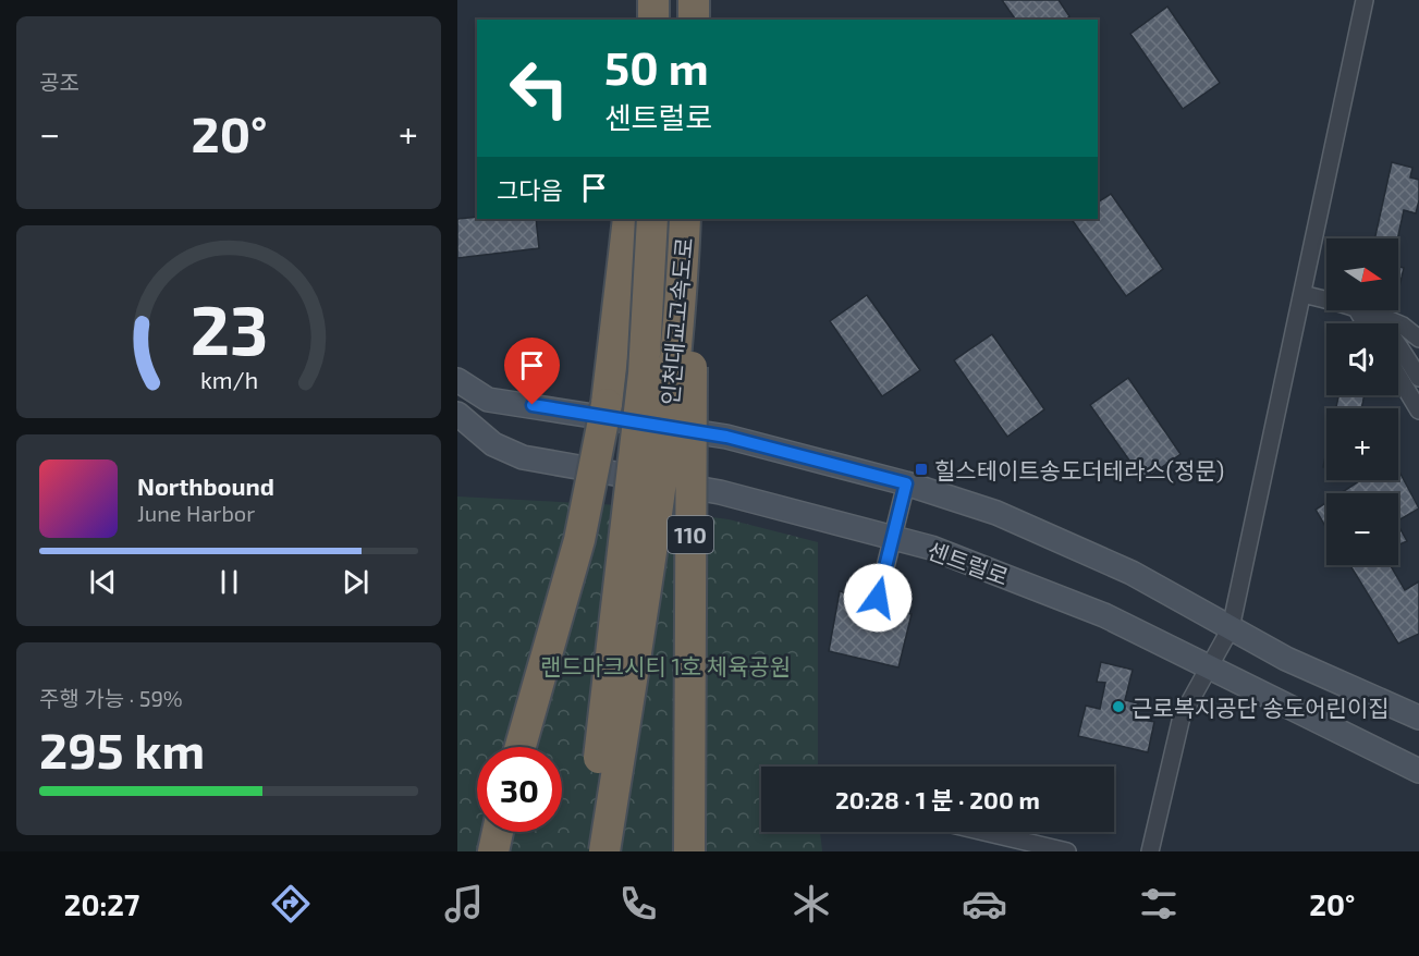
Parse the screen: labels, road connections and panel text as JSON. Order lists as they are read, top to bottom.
{
  "streets": {
    "highway": ["인천대교고속도로", "110"],
    "main road": ["센트럴로"]
  },
  "parks": ["랜드마크시티 1호 체육공원"],
  "places": {
    "transit": ["힐스테이트송도더테라스(정문)"],
    "other": ["근로복지공단 송도어린이집"]
  },
  "north": "right",
  "page": {
    "tile": [
      "공조",
      ["주행 가능 · 59%", "295 km"]
    ],
    "turn": ["50 m", "센트럴로"],
    "heat": ["−", "20°", "+"],
    "then": "그다음",
    "map_buttons": ["+", "−"],
    "song": ["Northbound", "June Harbor"],
    "limit": "30",
    "trip": "20:28 · 1 분 · 200 m",
    "tabs": ["20:27", "20°"],
    "gauge": ["23", "km/h"]
  }
}
